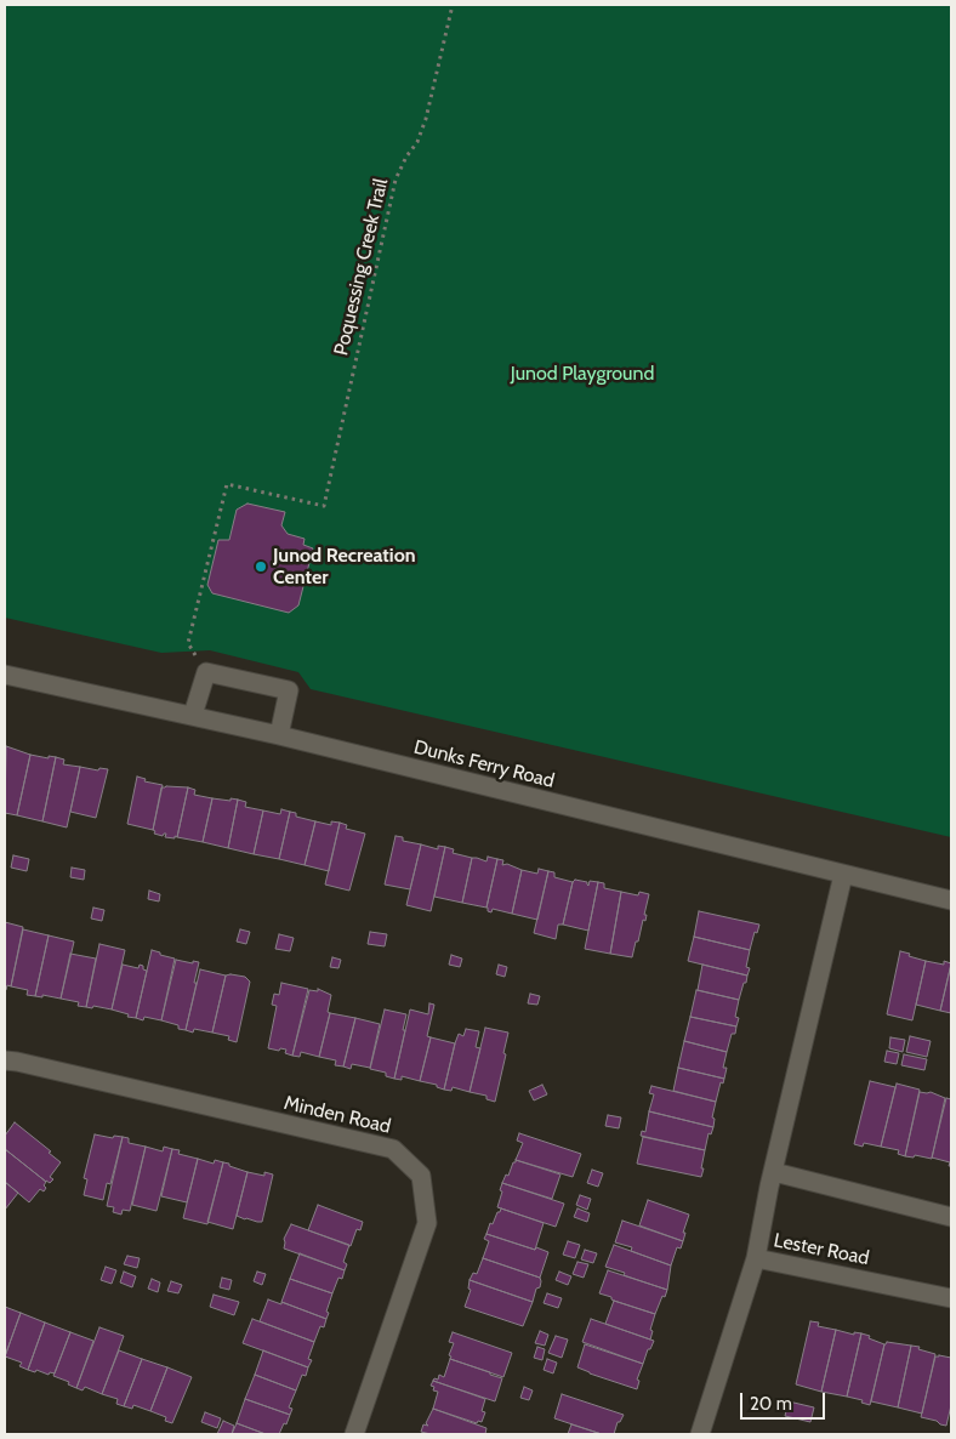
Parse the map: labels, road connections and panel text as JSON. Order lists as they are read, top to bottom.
{
  "streets": {
    "street": ["Dunks Ferry Road", "Minden Road", "Lester Road"],
    "path": ["Poquessing Creek Trail"]
  },
  "parks": ["Junod Playground"],
  "places": ["Junod Recreation Center"],
  "scale_bar": "20 m"
}
